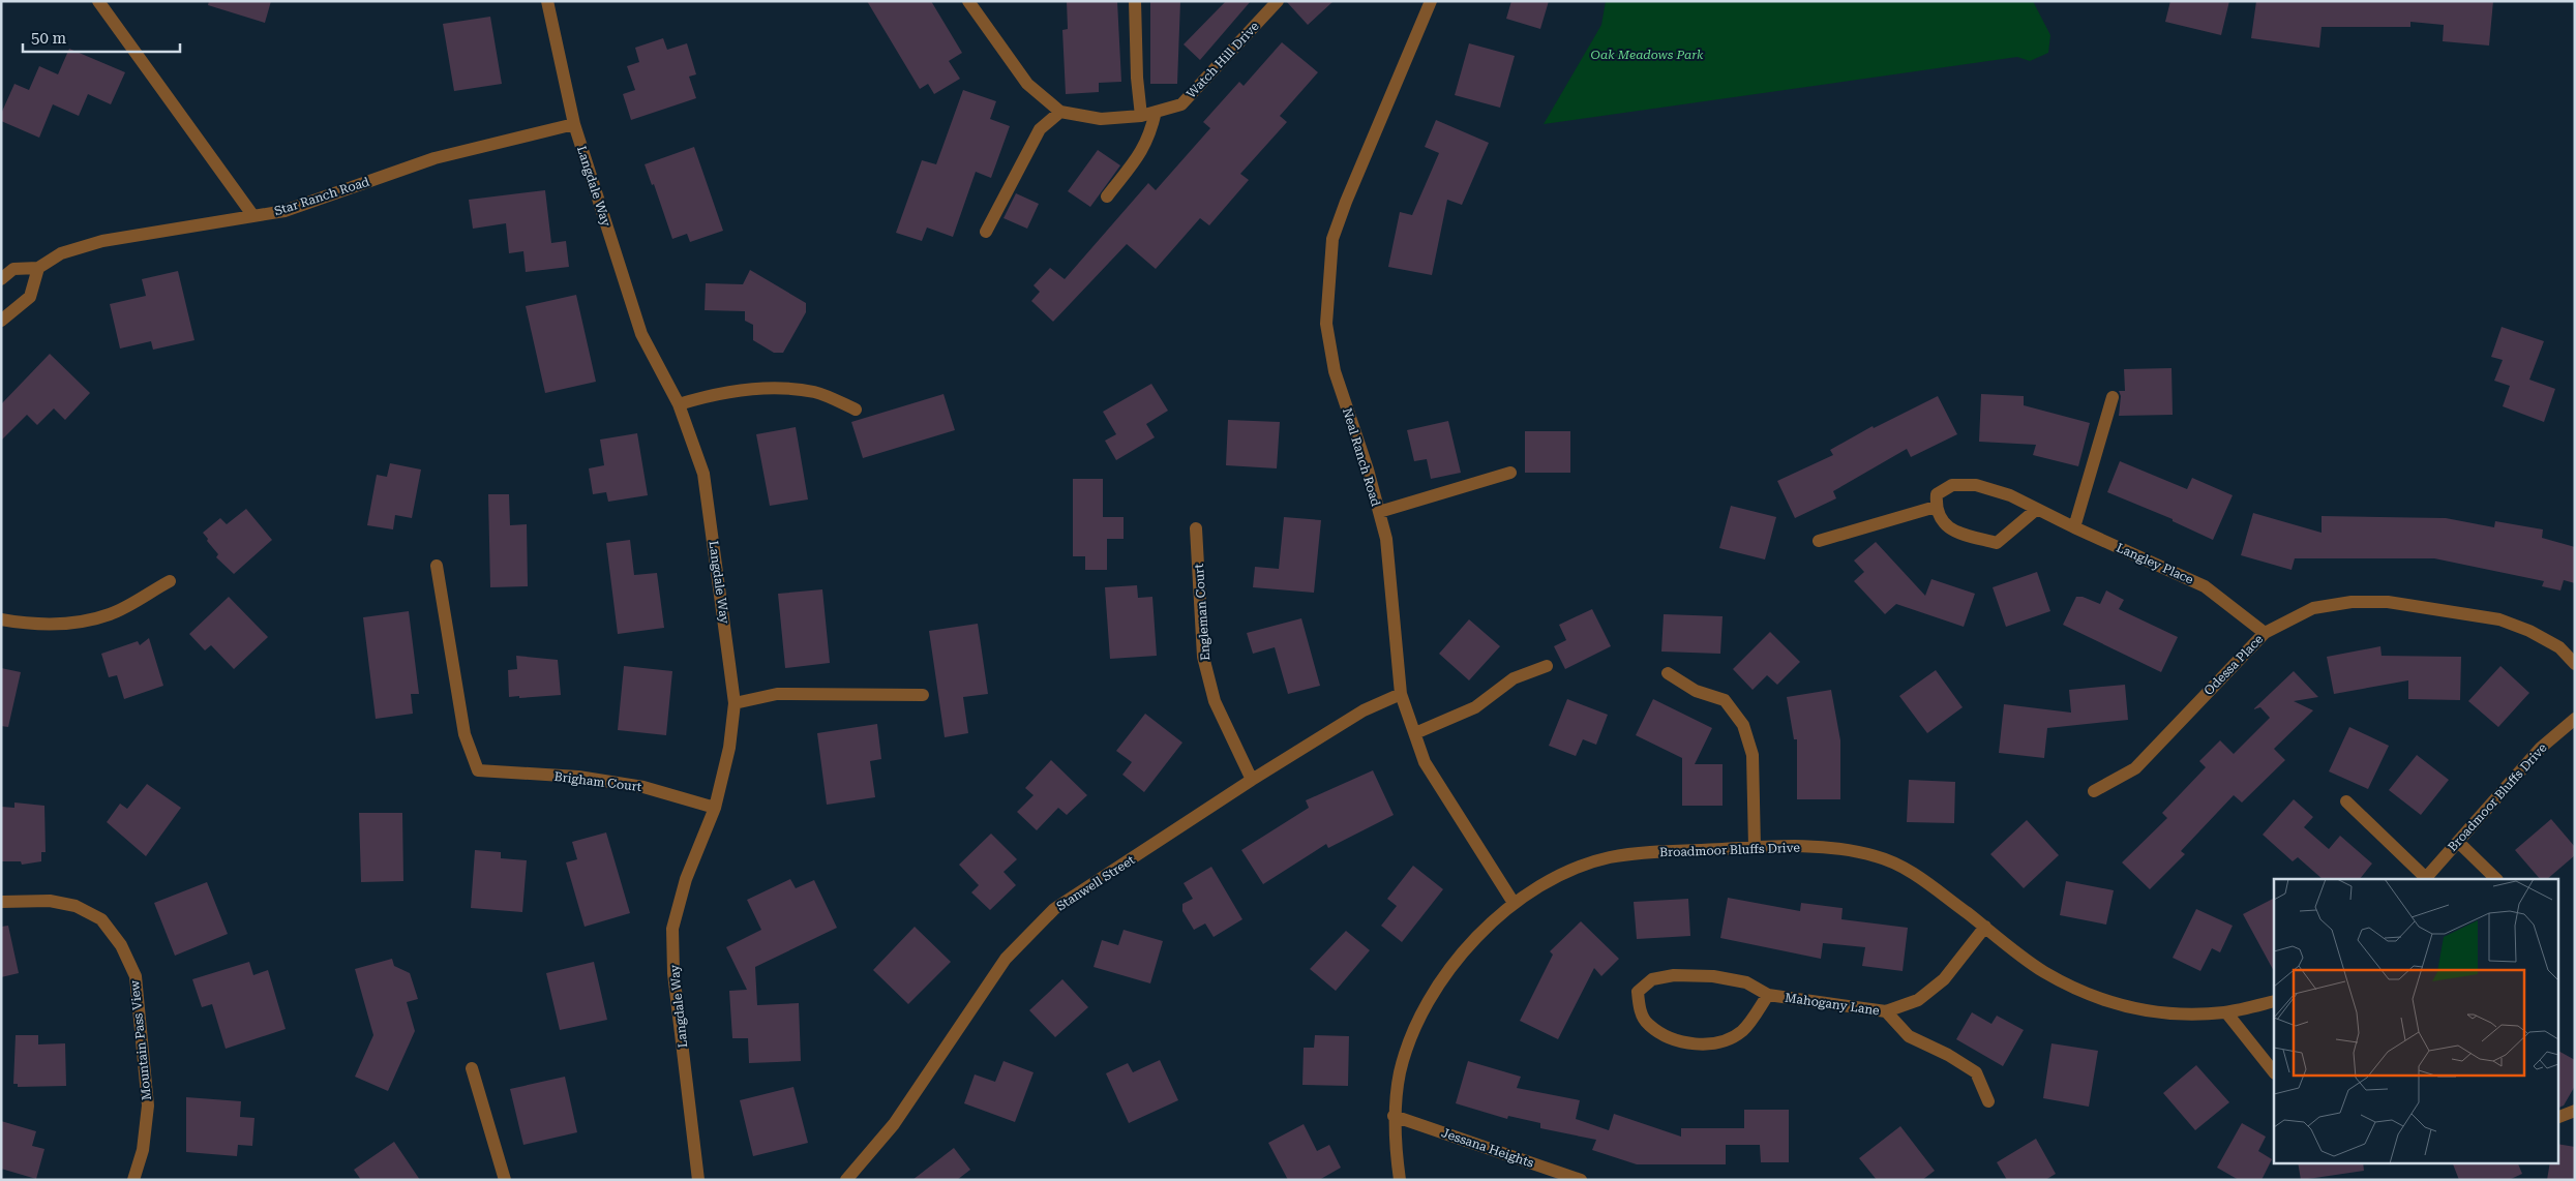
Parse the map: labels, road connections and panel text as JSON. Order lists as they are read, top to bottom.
{
  "streets": {
    "street": [
      "Watch Hill Drive",
      "Langdale Way",
      "Star Ranch Road",
      "Neal Ranch Road",
      "Langley Place",
      "Engleman Court",
      "Odessa Place",
      "Brigham Court",
      "Broadmoor Bluffs Drive",
      "Stanwell Street",
      "Mahogany Lane",
      "Mountain Pass View",
      "Jessana Heights"
    ]
  },
  "crossings": [
    ["Langdale Way", "Star Ranch Road"],
    ["Langdale Way", "Brigham Court"],
    ["Neal Ranch Road", "Broadmoor Bluffs Drive"],
    ["Neal Ranch Road", "Stanwell Street"],
    ["Langley Place", "Odessa Place"],
    ["Engleman Court", "Stanwell Street"],
    ["Broadmoor Bluffs Drive", "Mahogany Lane"],
    ["Broadmoor Bluffs Drive", "Jessana Heights"]
  ],
  "parks": ["Oak Meadows Park"],
  "scale_bar": "50 m"
}
